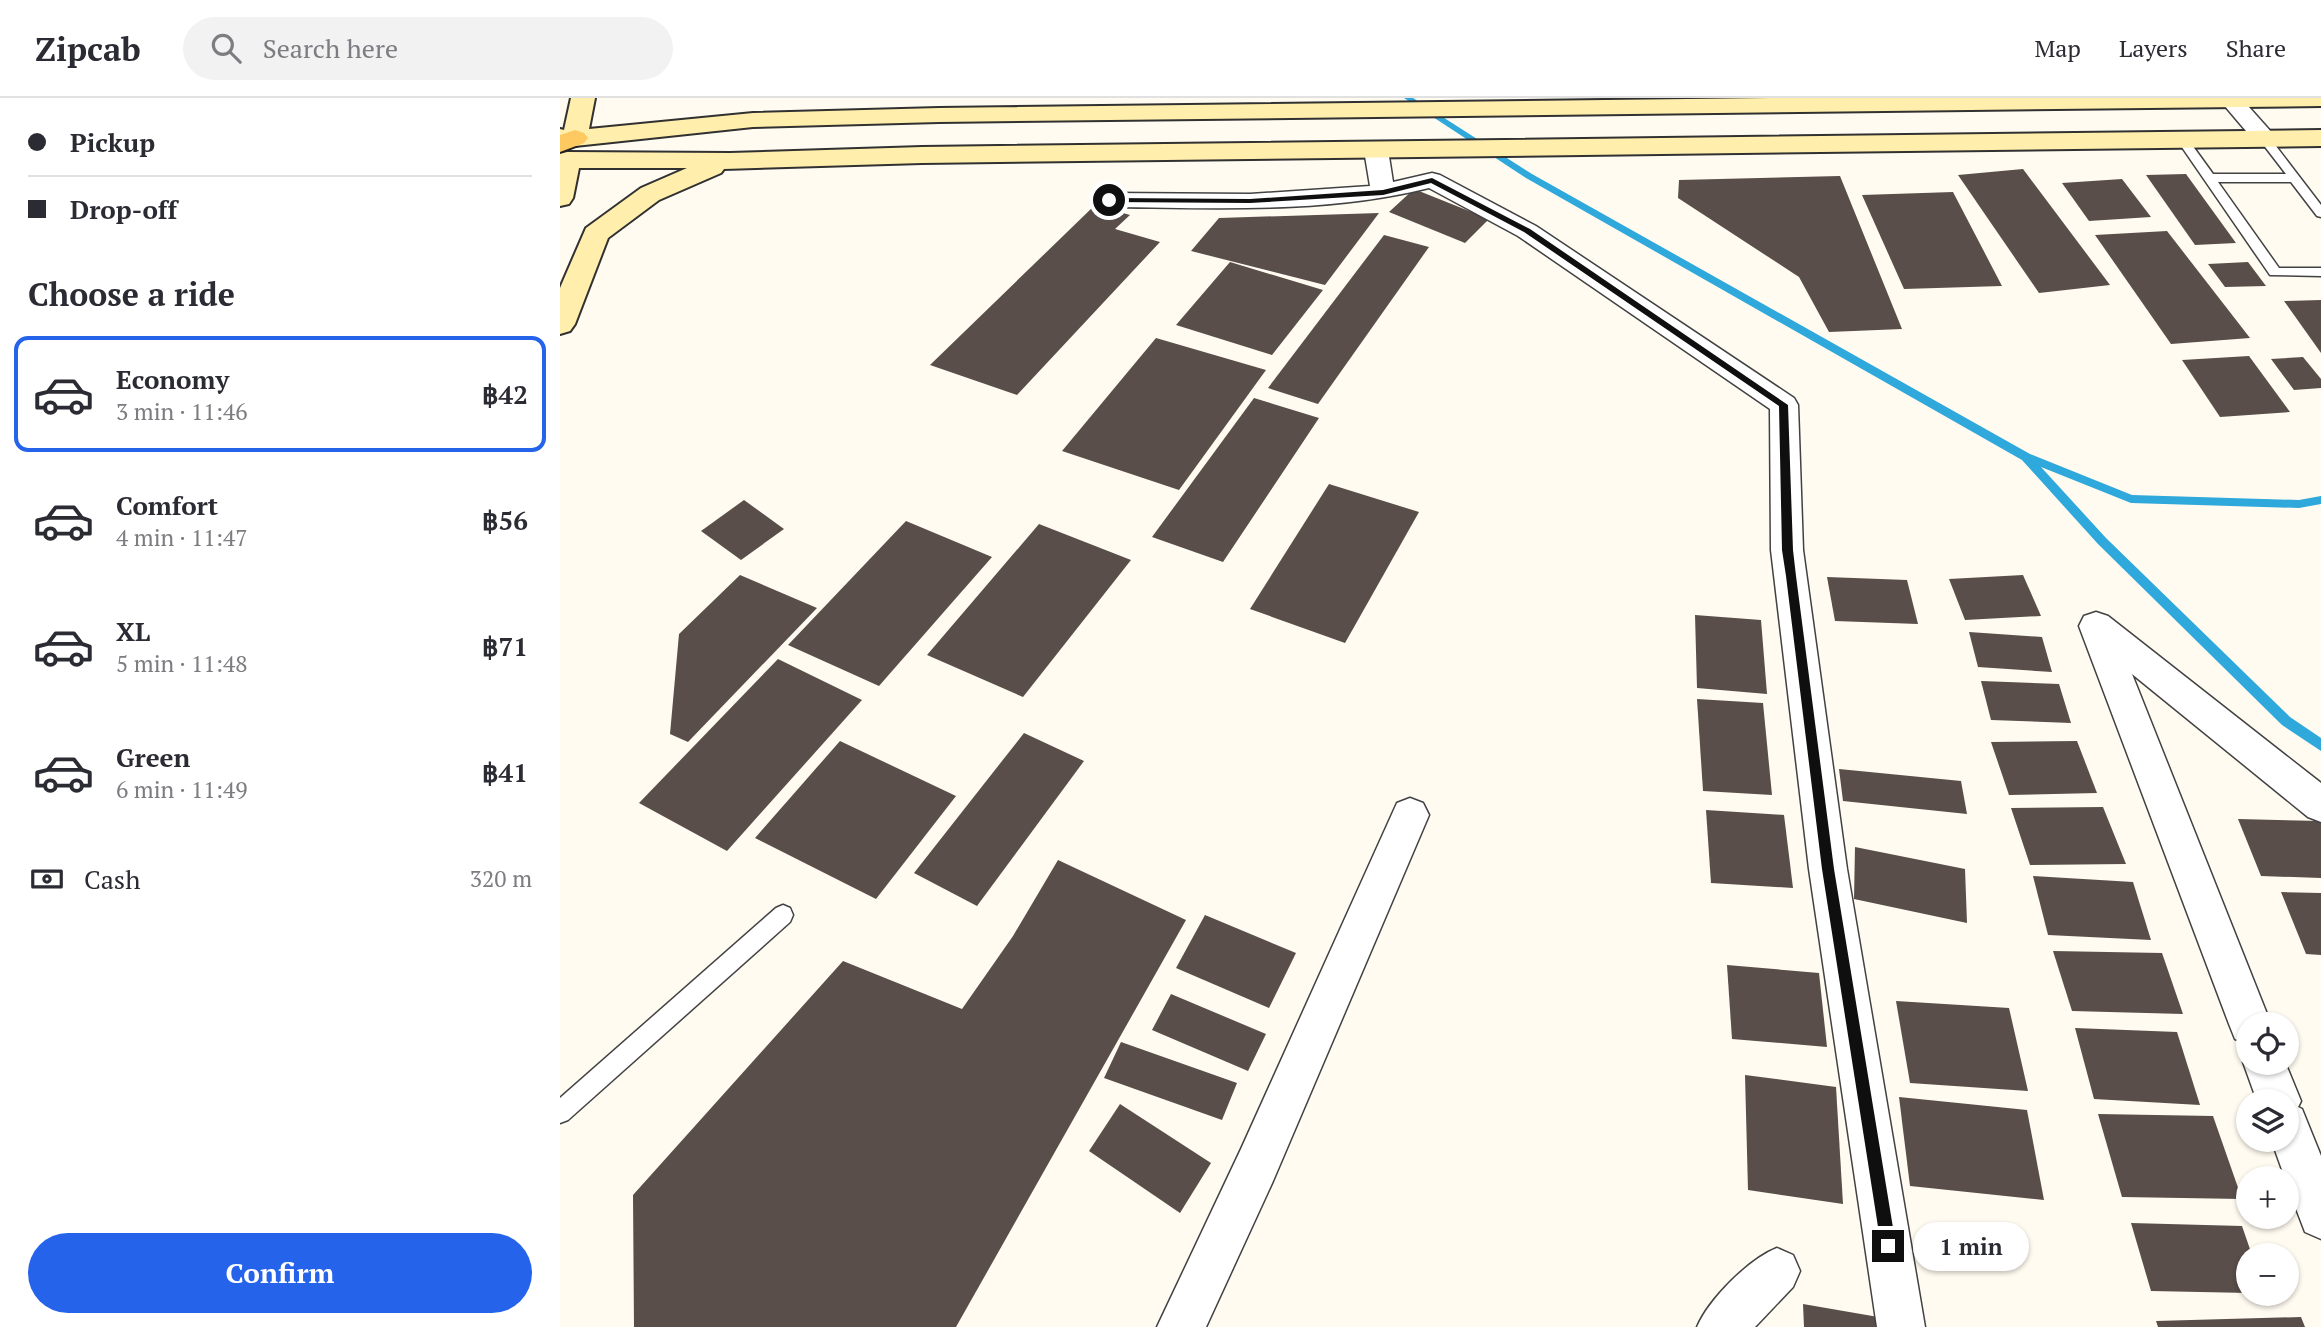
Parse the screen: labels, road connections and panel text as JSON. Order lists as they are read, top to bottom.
{
  "page": {
    "header": "Zipcab",
    "search": "Search here",
    "nav": ["Map", "Layers", "Share"],
    "banner": ["Pickup", "Drop-off"],
    "heading": "Choose a ride",
    "list": [
      {
        "name": "Economy",
        "note": "3 min · 11:46",
        "value": "฿42"
      },
      {
        "name": "Comfort",
        "note": "4 min · 11:47",
        "value": "฿56"
      },
      {
        "name": "XL",
        "note": "5 min · 11:48",
        "value": "฿71"
      },
      {
        "name": "Green",
        "note": "6 min · 11:49",
        "value": "฿41"
      }
    ],
    "pay": ["Cash", "320 m"],
    "map_buttons": ["+", "−"],
    "buttons": "Confirm",
    "bubble": "1 min"
  }
}
